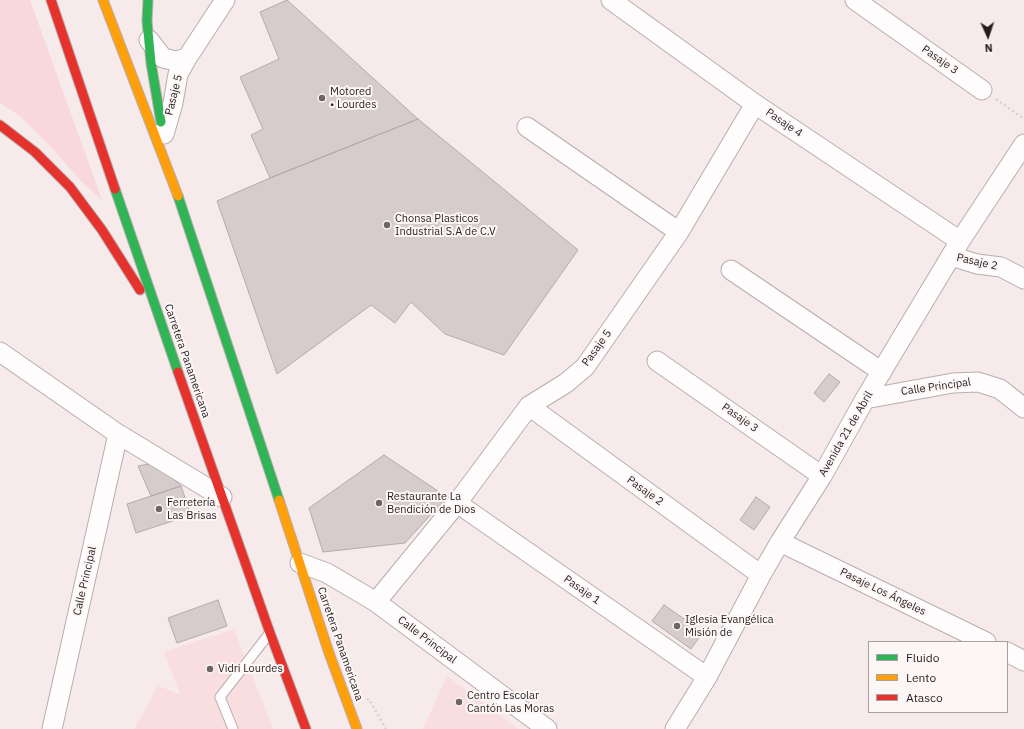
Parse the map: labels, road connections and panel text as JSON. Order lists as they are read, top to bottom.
{
  "streets": {
    "highway": ["Carretera Panamericana"],
    "street": [
      "Pasaje 3",
      "Pasaje 5",
      "Pasaje 4",
      "Pasaje 2",
      "Calle Principal",
      "Avenida 21 de Abril",
      "Pasaje 1",
      "Pasaje Los Ángeles"
    ]
  },
  "crossings": [
    ["Pasaje 3", "Avenida 21 de Abril"],
    ["Pasaje 5", "Pasaje 4"],
    ["Pasaje 5", "Pasaje 2"],
    ["Pasaje 5", "Calle Principal"],
    ["Pasaje 5", "Pasaje 1"],
    ["Pasaje 4", "Pasaje 2"],
    ["Pasaje 4", "Avenida 21 de Abril"],
    ["Pasaje 2", "Avenida 21 de Abril"],
    ["Carretera Panamericana", "Calle Principal"],
    ["Calle Principal", "Avenida 21 de Abril"],
    ["Avenida 21 de Abril", "Pasaje 1"],
    ["Avenida 21 de Abril", "Pasaje Los Ángeles"]
  ],
  "places": [
    "Motored • Lourdes",
    "Chonsa Plasticos Industrial S.A de C.V",
    "Restaurante La Bendición de Dios",
    "Ferretería Las Brisas",
    "Iglesia Evangélica Misión de",
    "Vidri Lourdes",
    "Centro Escolar Cantón Las Moras"
  ],
  "legend": ["Fluido", "Lento", "Atasco"],
  "north": "bottom"
}
